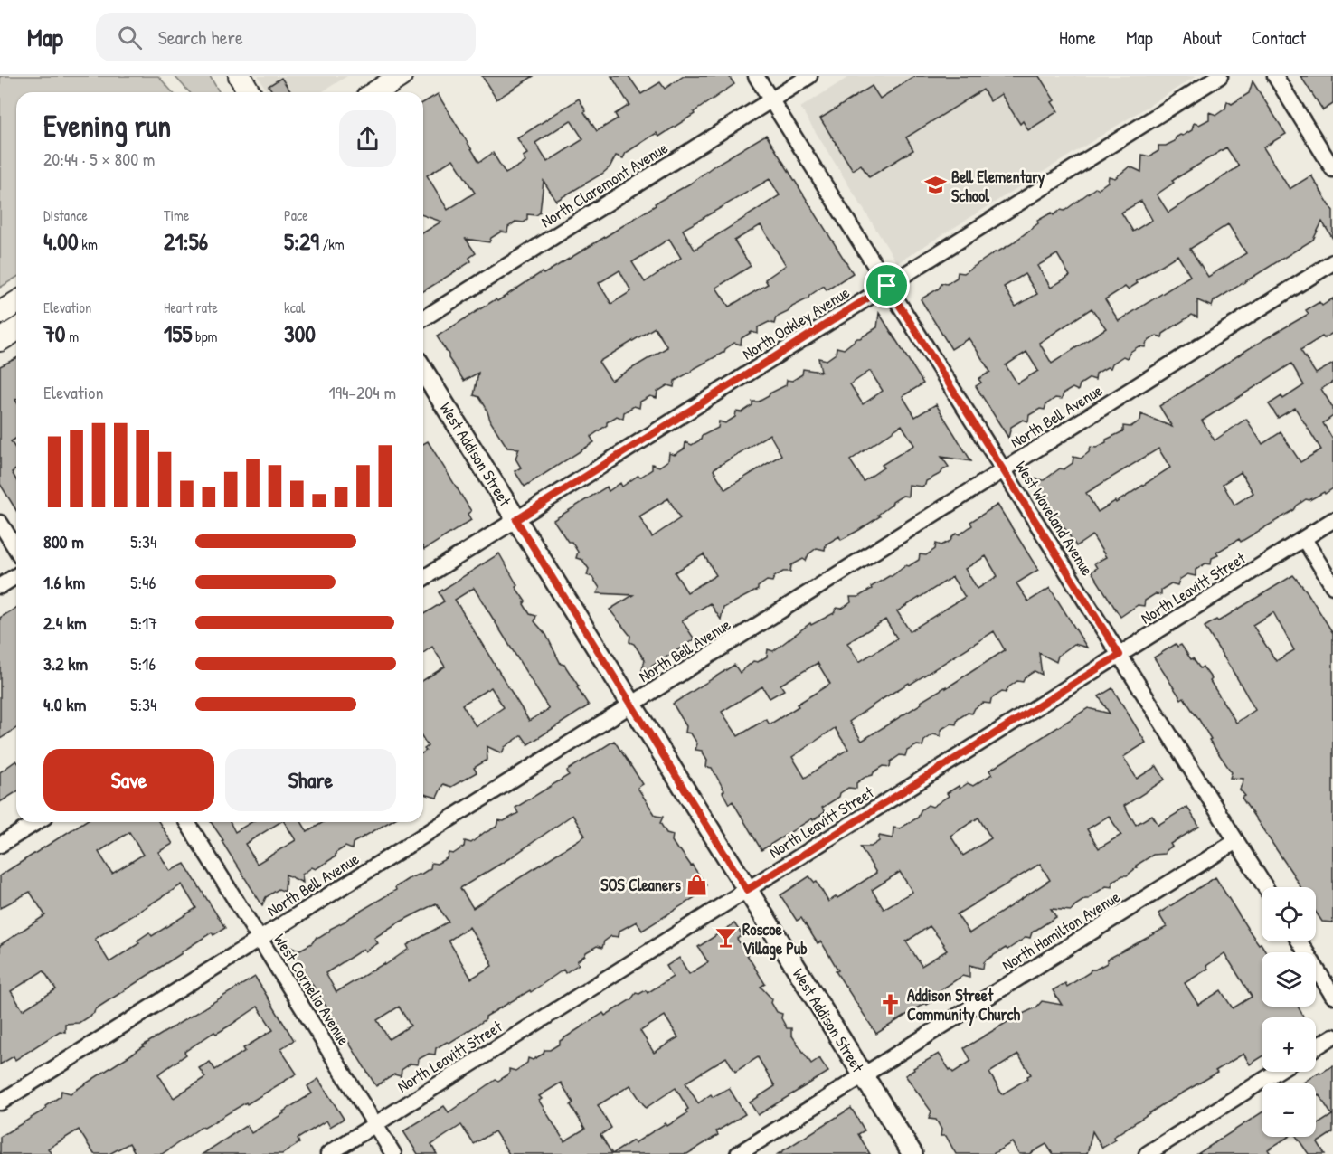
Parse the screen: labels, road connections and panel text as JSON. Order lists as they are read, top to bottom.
{
  "streets": {
    "street": [
      "North Claremont Avenue",
      "North Oakley Avenue",
      "North Bell Avenue",
      "West Addison Street",
      "West Waveland Avenue",
      "North Leavitt Street",
      "North Hamilton Avenue",
      "West Cornelia Avenue"
    ]
  },
  "crossings": [
    ["North Claremont Avenue", "West Waveland Avenue"],
    ["North Oakley Avenue", "West Addison Street"],
    ["North Oakley Avenue", "West Waveland Avenue"],
    ["North Bell Avenue", "West Addison Street"],
    ["North Bell Avenue", "West Waveland Avenue"],
    ["North Bell Avenue", "West Cornelia Avenue"],
    ["West Addison Street", "North Leavitt Street"],
    ["West Addison Street", "North Hamilton Avenue"],
    ["West Waveland Avenue", "North Leavitt Street"],
    ["West Waveland Avenue", "North Hamilton Avenue"],
    ["North Leavitt Street", "West Cornelia Avenue"]
  ],
  "places": {
    "school or university": ["Bell Elementary School"],
    "shop": ["SOS Cleaners"],
    "bar": ["Roscoe Village Pub"],
    "church": ["Addison Street Community Church"]
  },
  "page": {
    "header": "Map",
    "search": "Search here",
    "nav": [
      "Home",
      "Map",
      "About",
      "Contact"
    ],
    "heading": ["Evening run", "20:44 · 5 × 800 m"],
    "stats": [
      ["Distance", "4.00 km"],
      ["Time", "21:56"],
      ["Pace", "5:29 /km"],
      ["Elevation", "70 m"],
      ["Heart rate", "155 bpm"],
      ["kcal", "300"]
    ],
    "chart": ["Elevation", "194–204 m"],
    "list": [
      {
        "name": "800 m",
        "note": "5:34"
      },
      {
        "name": "1.6 km",
        "note": "5:46"
      },
      {
        "name": "2.4 km",
        "note": "5:17"
      },
      {
        "name": "3.2 km",
        "note": "5:16"
      },
      {
        "name": "4.0 km",
        "note": "5:34"
      }
    ],
    "buttons": ["Save", "Share"],
    "map_buttons": ["+", "−"]
  }
}
